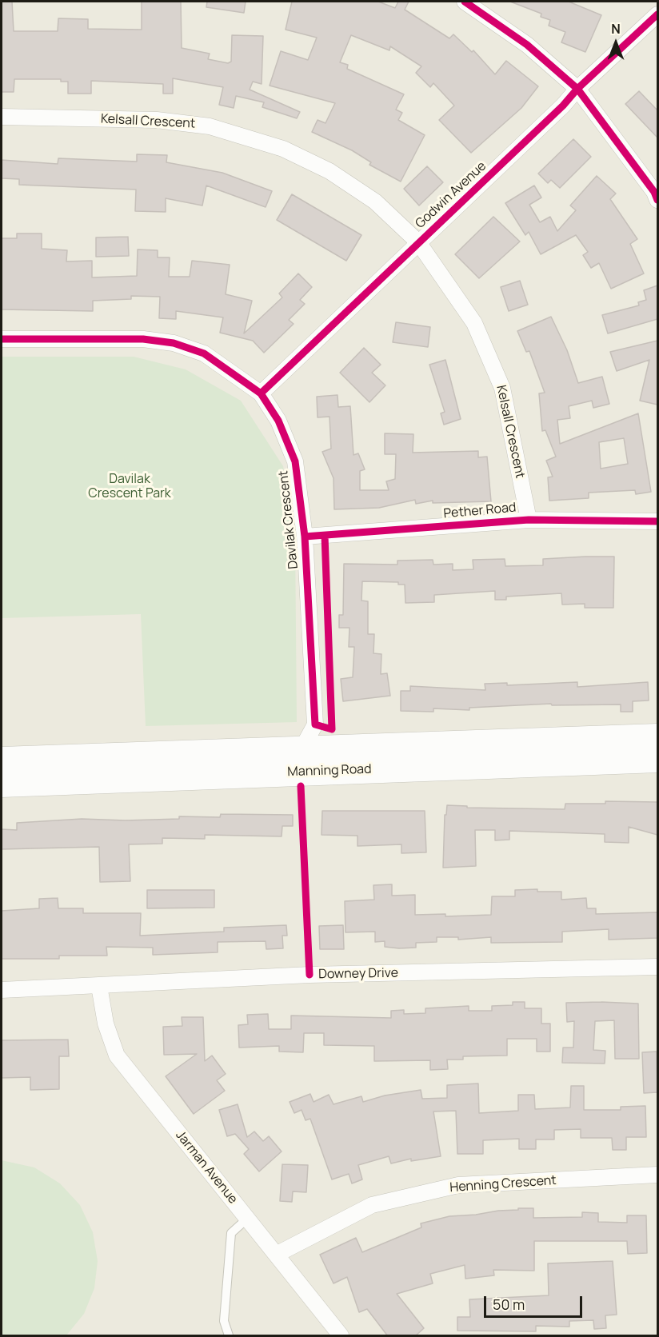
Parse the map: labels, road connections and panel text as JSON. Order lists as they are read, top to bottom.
{
  "streets": {
    "main road": ["Manning Road"],
    "street": [
      "Kelsall Crescent",
      "Godwin Avenue",
      "Pether Road",
      "Davilak Crescent",
      "Downey Drive",
      "Jarman Avenue",
      "Henning Crescent"
    ]
  },
  "crossings": [
    ["Kelsall Crescent", "Godwin Avenue"],
    ["Kelsall Crescent", "Pether Road"],
    ["Godwin Avenue", "Davilak Crescent"],
    ["Pether Road", "Davilak Crescent"],
    ["Downey Drive", "Jarman Avenue"],
    ["Jarman Avenue", "Henning Crescent"]
  ],
  "parks": ["Davilak Crescent Park"],
  "scale_bar": "50 m",
  "north": "top"
}
